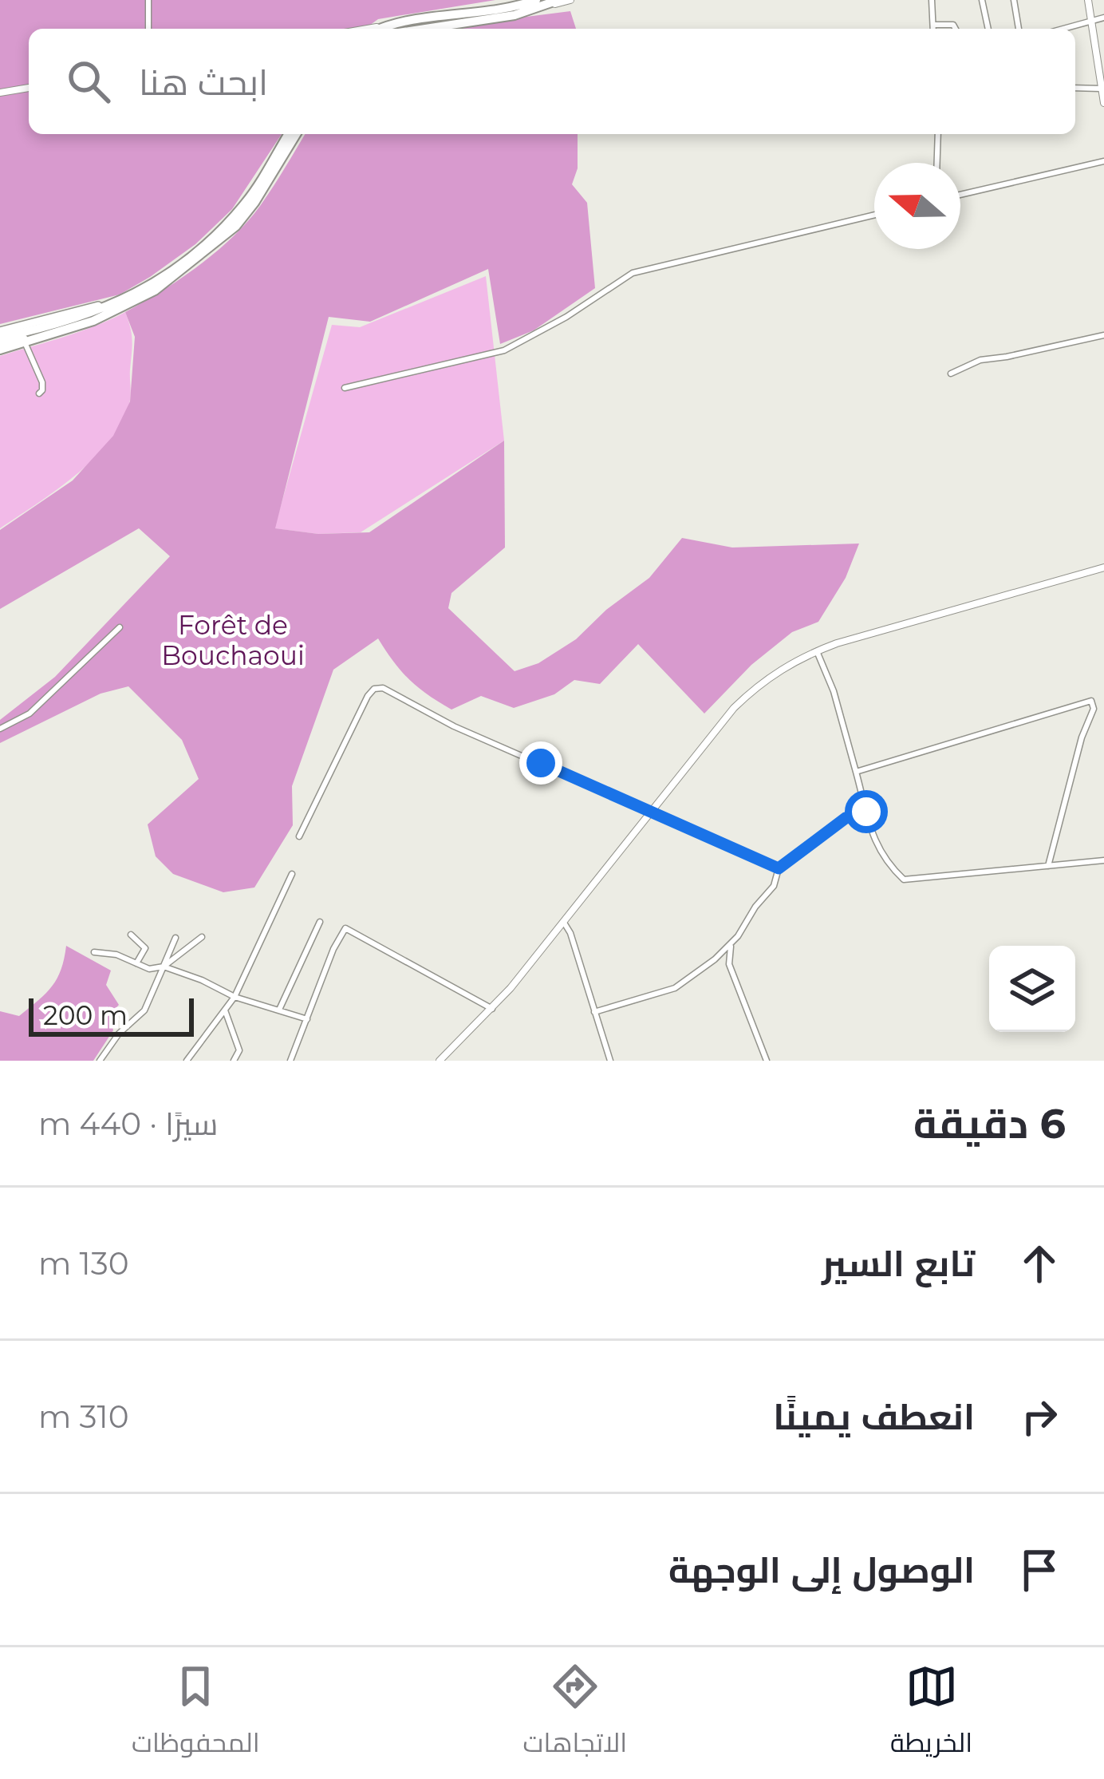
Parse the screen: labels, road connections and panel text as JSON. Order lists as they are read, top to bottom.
{
  "parks": ["Forêt de Bouchaoui"],
  "scale_bar": "200 m",
  "north": "left",
  "page": {
    "search": "ابحث هنا",
    "scale": "200 m",
    "heading": ["6 دقيقة", "سيرًا · 440 m"],
    "list": [
      ["تابع السير", "130 m"],
      ["انعطف يمينًا", "310 m"],
      "الوصول إلى الوجهة"
    ],
    "nav": ["الخريطة", "الاتجاهات", "المحفوظات"]
  }
}
